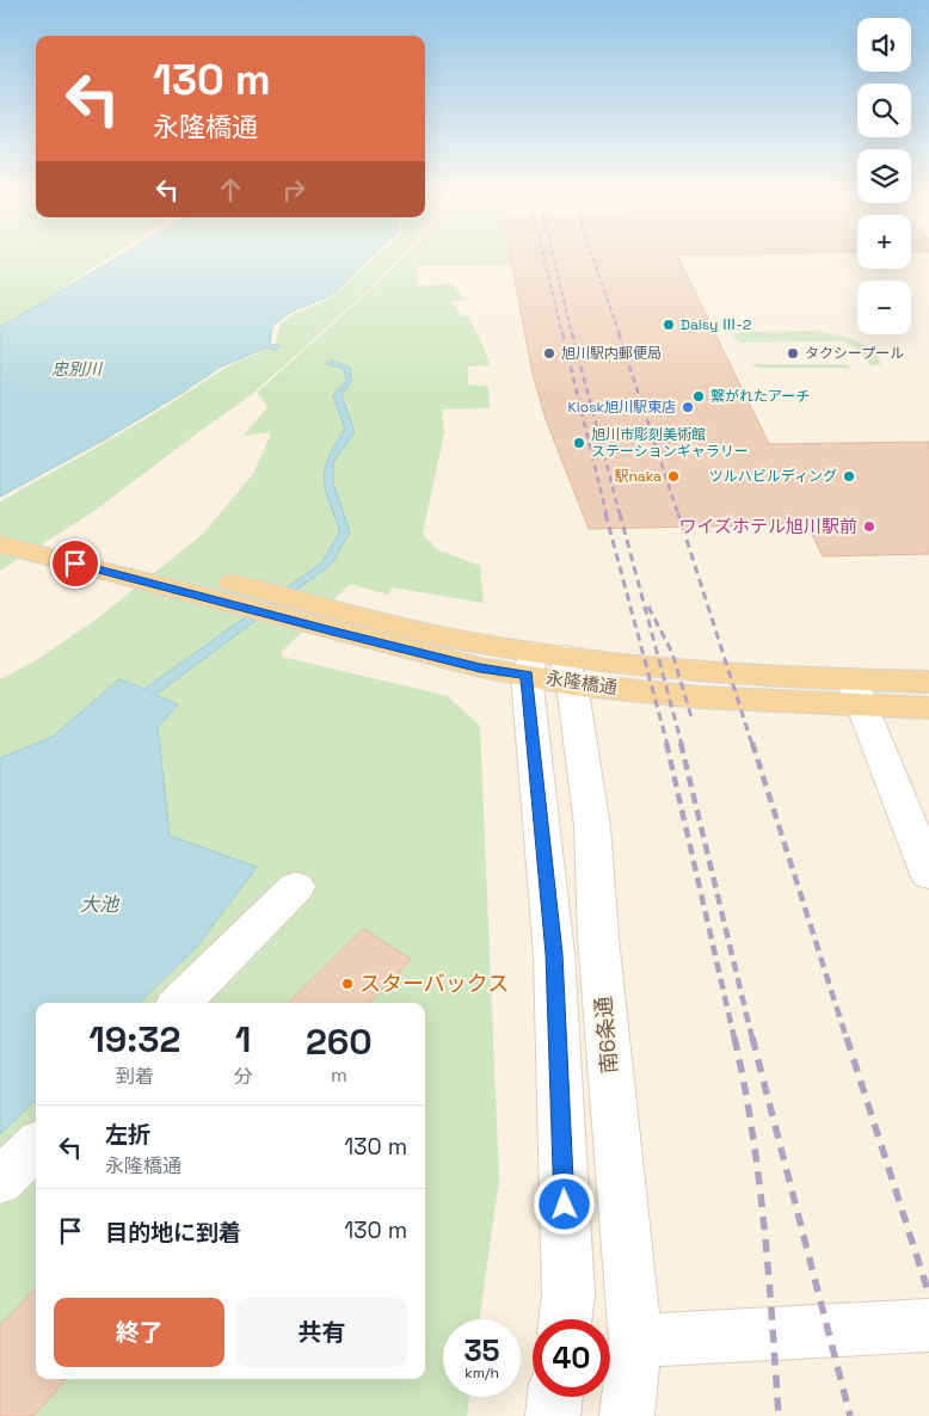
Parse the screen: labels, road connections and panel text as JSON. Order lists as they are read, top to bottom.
{
  "streets": {
    "main road": ["永隆橋通"],
    "street": ["南6条通"]
  },
  "crossings": [
    ["永隆橋通", "南6条通"]
  ],
  "water": ["忠別川", "大池"],
  "places": [
    "Daisy Ⅲ-2",
    "旭川駅内郵便局",
    "タクシープール",
    "繋がれたアーチ",
    "Kiosk旭川駅東店",
    "旭川市彫刻美術館 ステーションギャラリー",
    "駅naka",
    "ツルハビルディング",
    "ワイズホテル旭川駅前",
    "スターバックス"
  ],
  "page": {
    "map_buttons": ["+", "−"],
    "turn": ["130 m", "永隆橋通"],
    "eta": [
      "19:32",
      "到着",
      "1",
      "分",
      "260",
      "m"
    ],
    "list": [
      {
        "name": "左折",
        "note": "永隆橋通",
        "value": "130 m"
      },
      {
        "name": "目的地に到着",
        "value": "130 m"
      }
    ],
    "buttons": ["終了", "共有"],
    "speed": "35 km/h",
    "limit": "40"
  }
}
